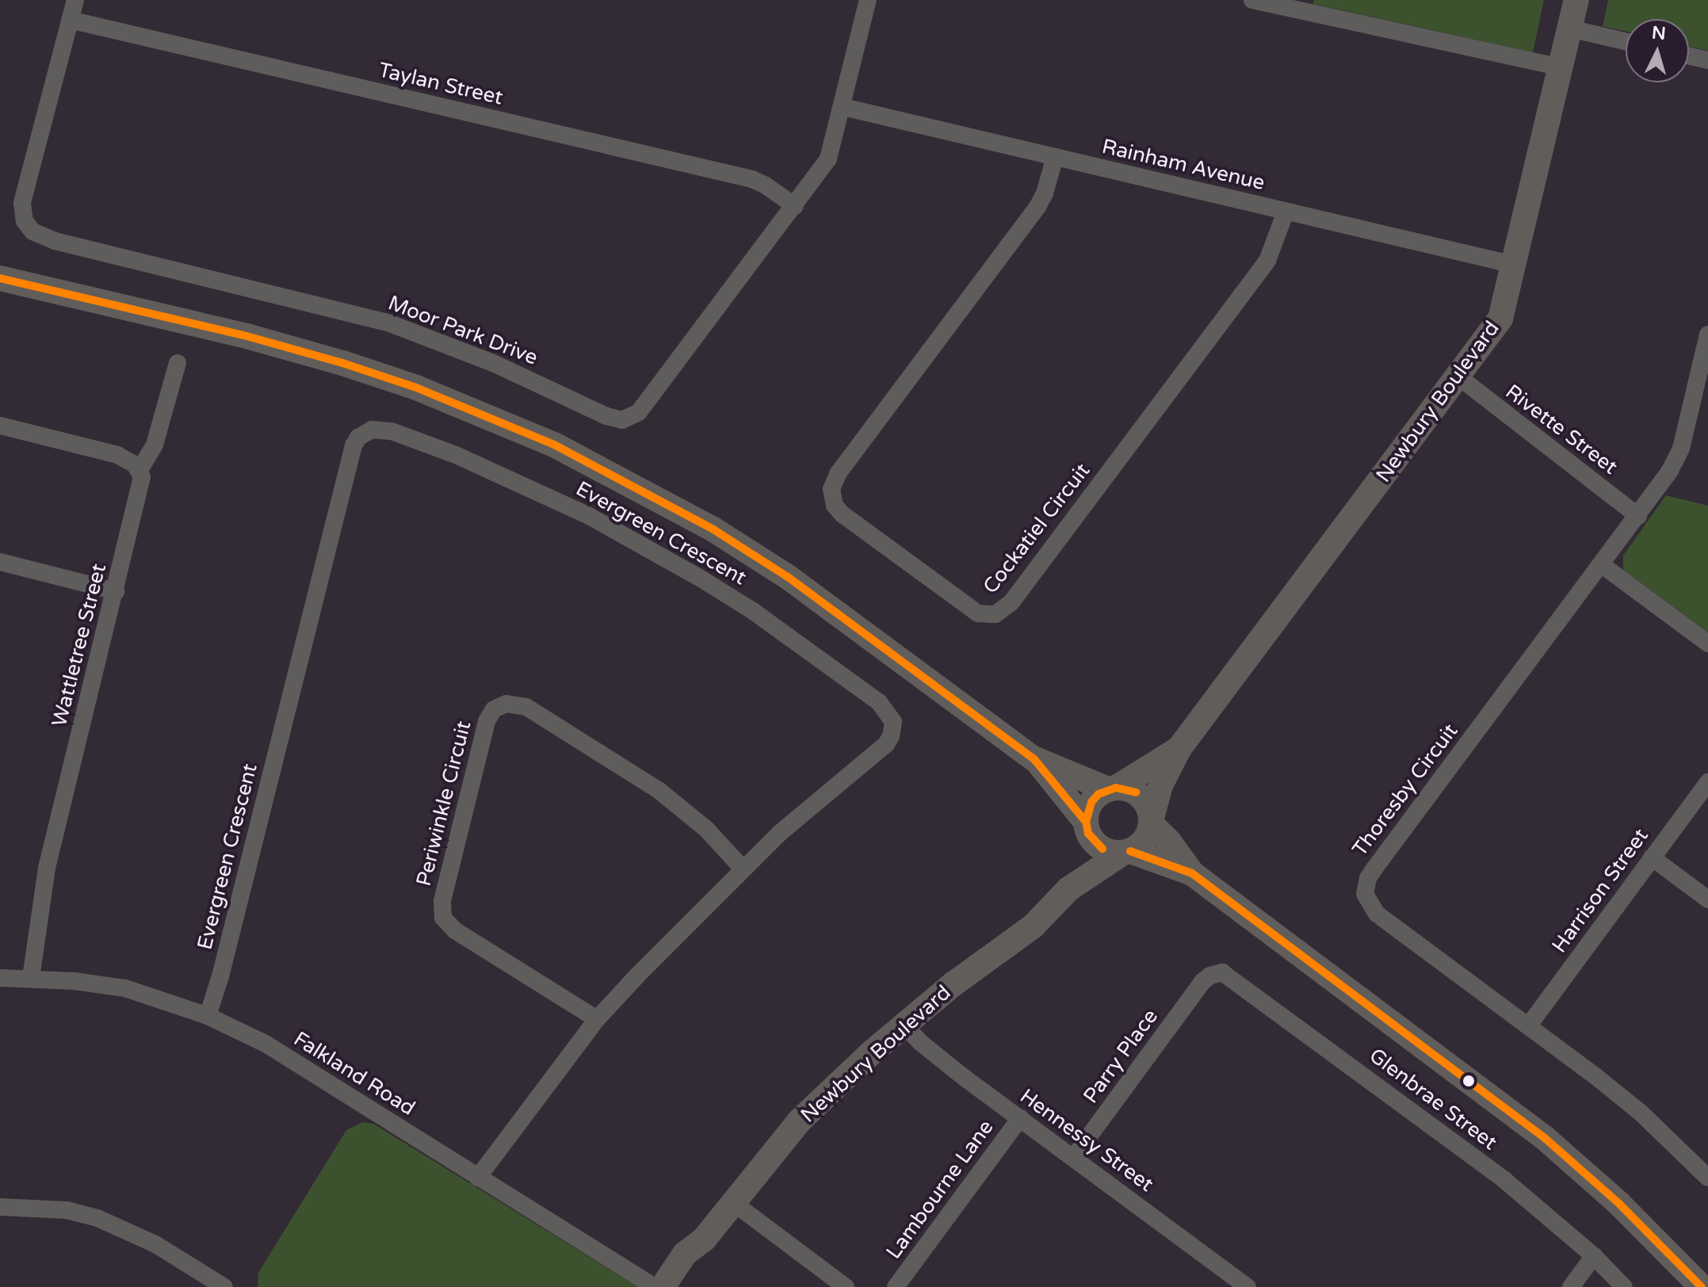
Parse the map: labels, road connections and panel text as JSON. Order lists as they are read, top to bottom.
{
  "streets": {
    "street": [
      "Taylan Street",
      "Rainham Avenue",
      "Moor Park Drive",
      "Newbury Boulevard",
      "Rivette Street",
      "Cockatiel Circuit",
      "Evergreen Crescent",
      "Wattletree Street",
      "Thoresby Circuit",
      "Periwinkle Circuit",
      "Harrison Street",
      "Parry Place",
      "Falkland Road",
      "Glenbrae Street",
      "Hennessy Street",
      "Lambourne Lane"
    ]
  },
  "crossings": [
    ["Taylan Street", "Moor Park Drive"],
    ["Rainham Avenue", "Moor Park Drive"],
    ["Rainham Avenue", "Newbury Boulevard"],
    ["Rainham Avenue", "Cockatiel Circuit"],
    ["Newbury Boulevard", "Rivette Street"],
    ["Newbury Boulevard", "Hennessy Street"],
    ["Rivette Street", "Thoresby Circuit"],
    ["Evergreen Crescent", "Periwinkle Circuit"],
    ["Evergreen Crescent", "Falkland Road"],
    ["Wattletree Street", "Falkland Road"],
    ["Thoresby Circuit", "Harrison Street"],
    ["Parry Place", "Glenbrae Street"],
    ["Parry Place", "Hennessy Street"],
    ["Hennessy Street", "Lambourne Lane"]
  ],
  "north": "top"
}
